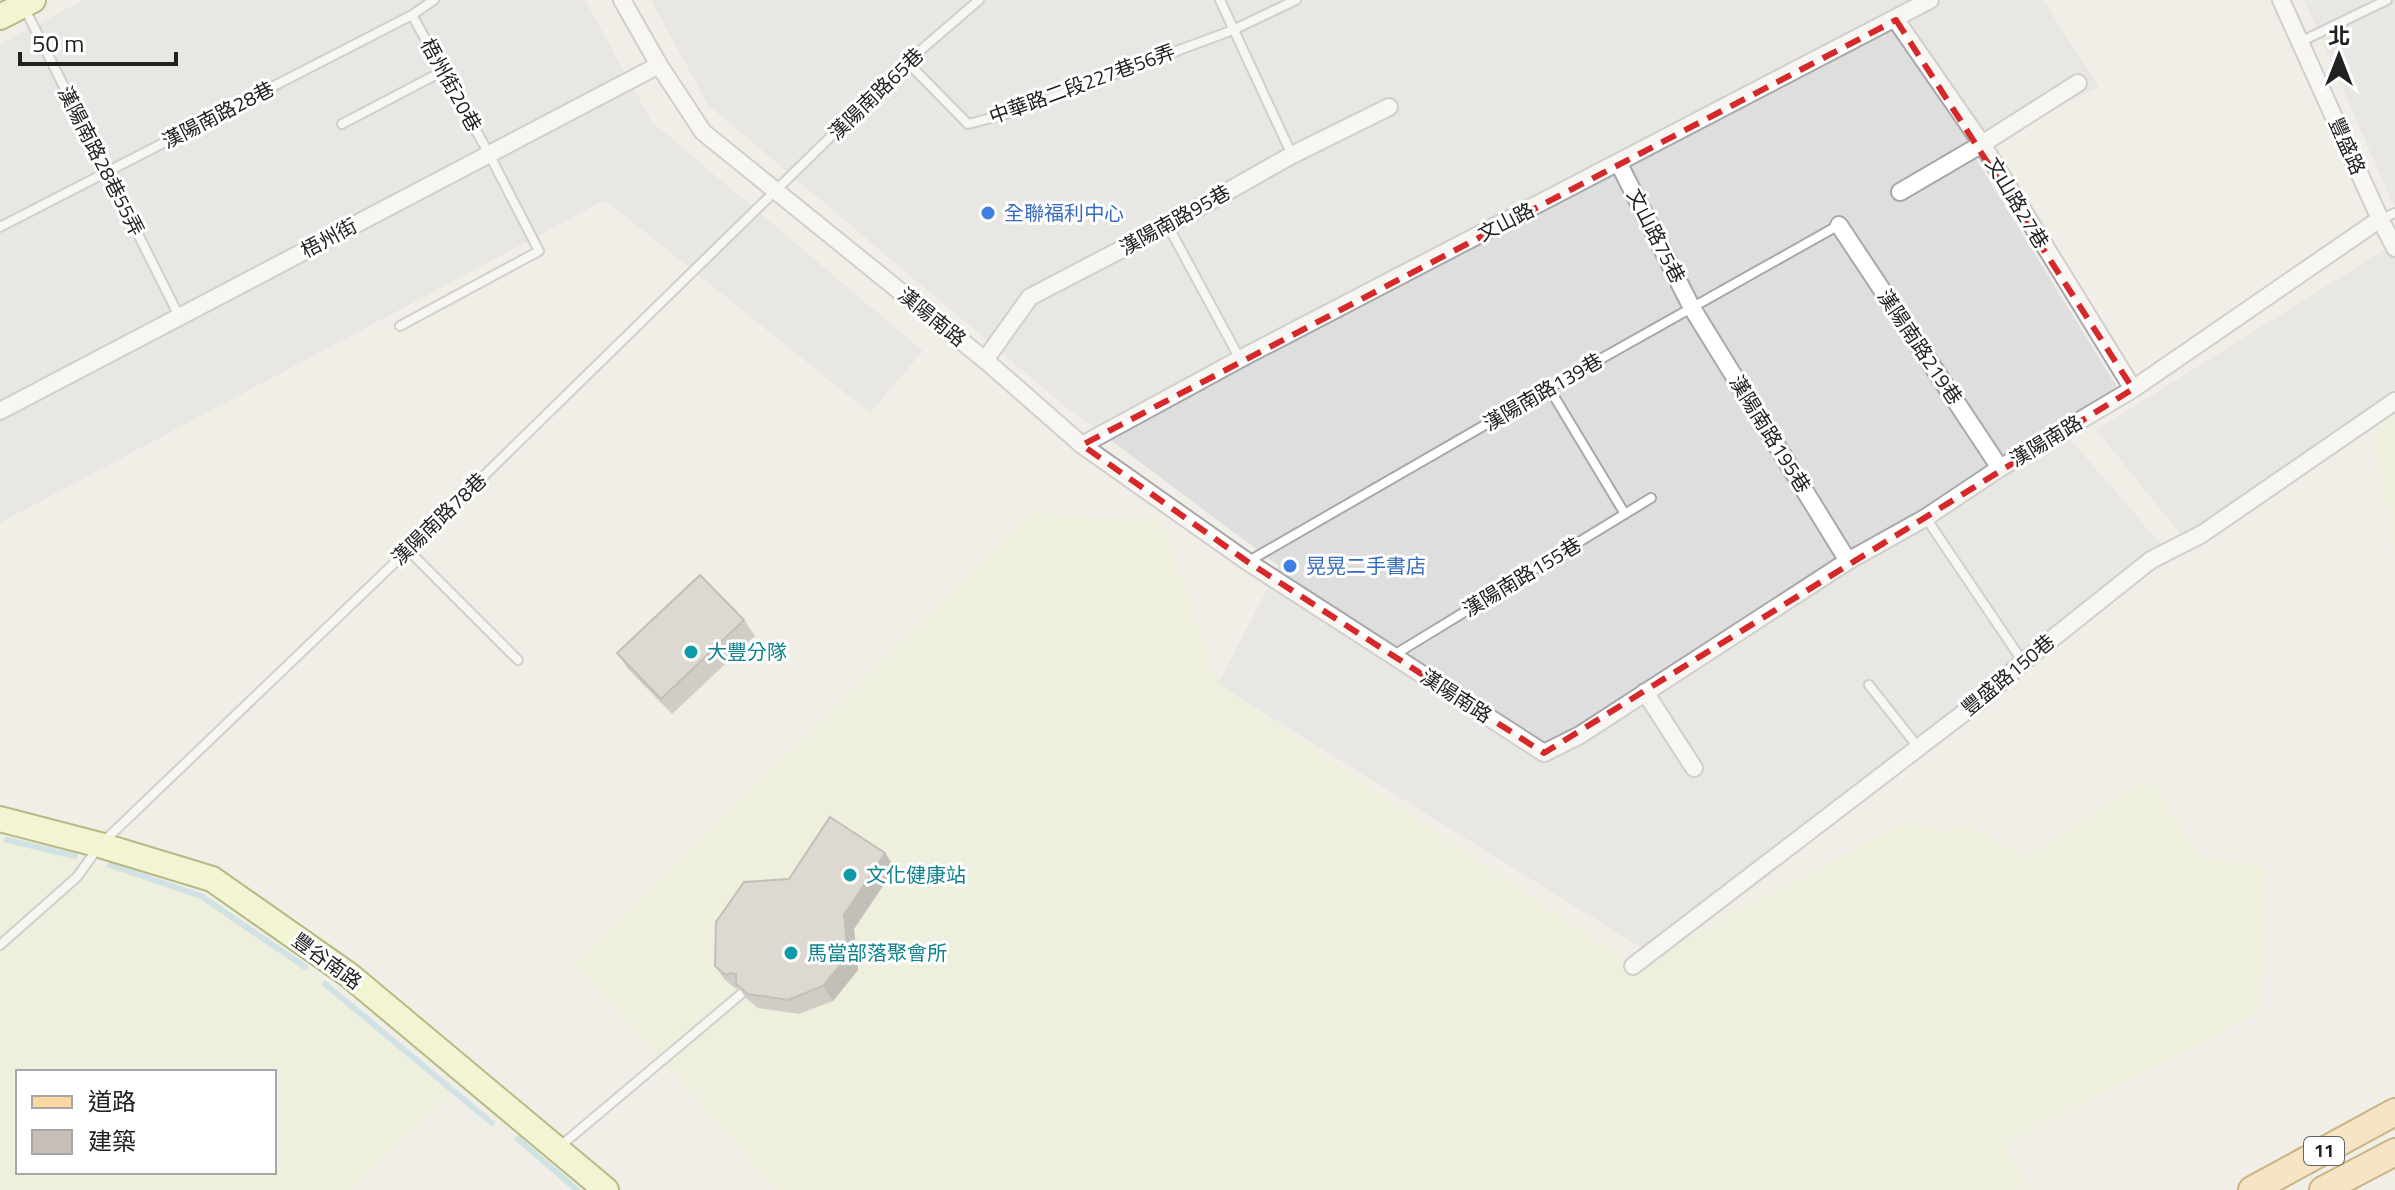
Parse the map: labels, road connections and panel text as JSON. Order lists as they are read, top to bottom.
{
  "streets": {
    "main road": ["11"],
    "street": [
      "豐盛路",
      "文山路27巷",
      "漢陽南路95巷",
      "文山路",
      "文山路75巷",
      "梧州街",
      "漢陽南路",
      "漢陽南路219巷",
      "漢陽南路195巷",
      "豐盛路150巷",
      "豐谷南路"
    ],
    "lane": [
      "中華路二段227巷56弄",
      "梧州街20巷",
      "漢陽南路65巷",
      "漢陽南路28巷",
      "漢陽南路28巷55弄",
      "漢陽南路139巷",
      "漢陽南路78巷",
      "漢陽南路155巷"
    ]
  },
  "crossings": [
    ["中華路二段227巷56弄", "漢陽南路65巷"],
    ["梧州街20巷", "漢陽南路28巷"],
    ["梧州街20巷", "梧州街"],
    ["漢陽南路65巷", "漢陽南路"],
    ["漢陽南路65巷", "漢陽南路78巷"],
    ["漢陽南路28巷", "漢陽南路28巷55弄"],
    ["豐盛路", "漢陽南路"],
    ["漢陽南路28巷55弄", "梧州街"],
    ["文山路27巷", "文山路"],
    ["文山路27巷", "漢陽南路"],
    ["漢陽南路95巷", "漢陽南路"],
    ["文山路", "文山路75巷"],
    ["文山路", "漢陽南路"],
    ["文山路75巷", "漢陽南路139巷"],
    ["文山路75巷", "漢陽南路195巷"],
    ["梧州街", "漢陽南路"],
    ["漢陽南路", "漢陽南路219巷"],
    ["漢陽南路", "漢陽南路139巷"],
    ["漢陽南路", "漢陽南路195巷"],
    ["漢陽南路", "漢陽南路78巷"],
    ["漢陽南路", "漢陽南路155巷"],
    ["漢陽南路219巷", "漢陽南路139巷"],
    ["漢陽南路139巷", "漢陽南路195巷"],
    ["漢陽南路78巷", "豐谷南路"]
  ],
  "places": [
    "全聯福利中心",
    "晃晃二手書店",
    "大豐分隊",
    "文化健康站",
    "馬當部落聚會所"
  ],
  "legend": ["道路", "建築"],
  "scale_bar": "50 m",
  "north": "top"
}
